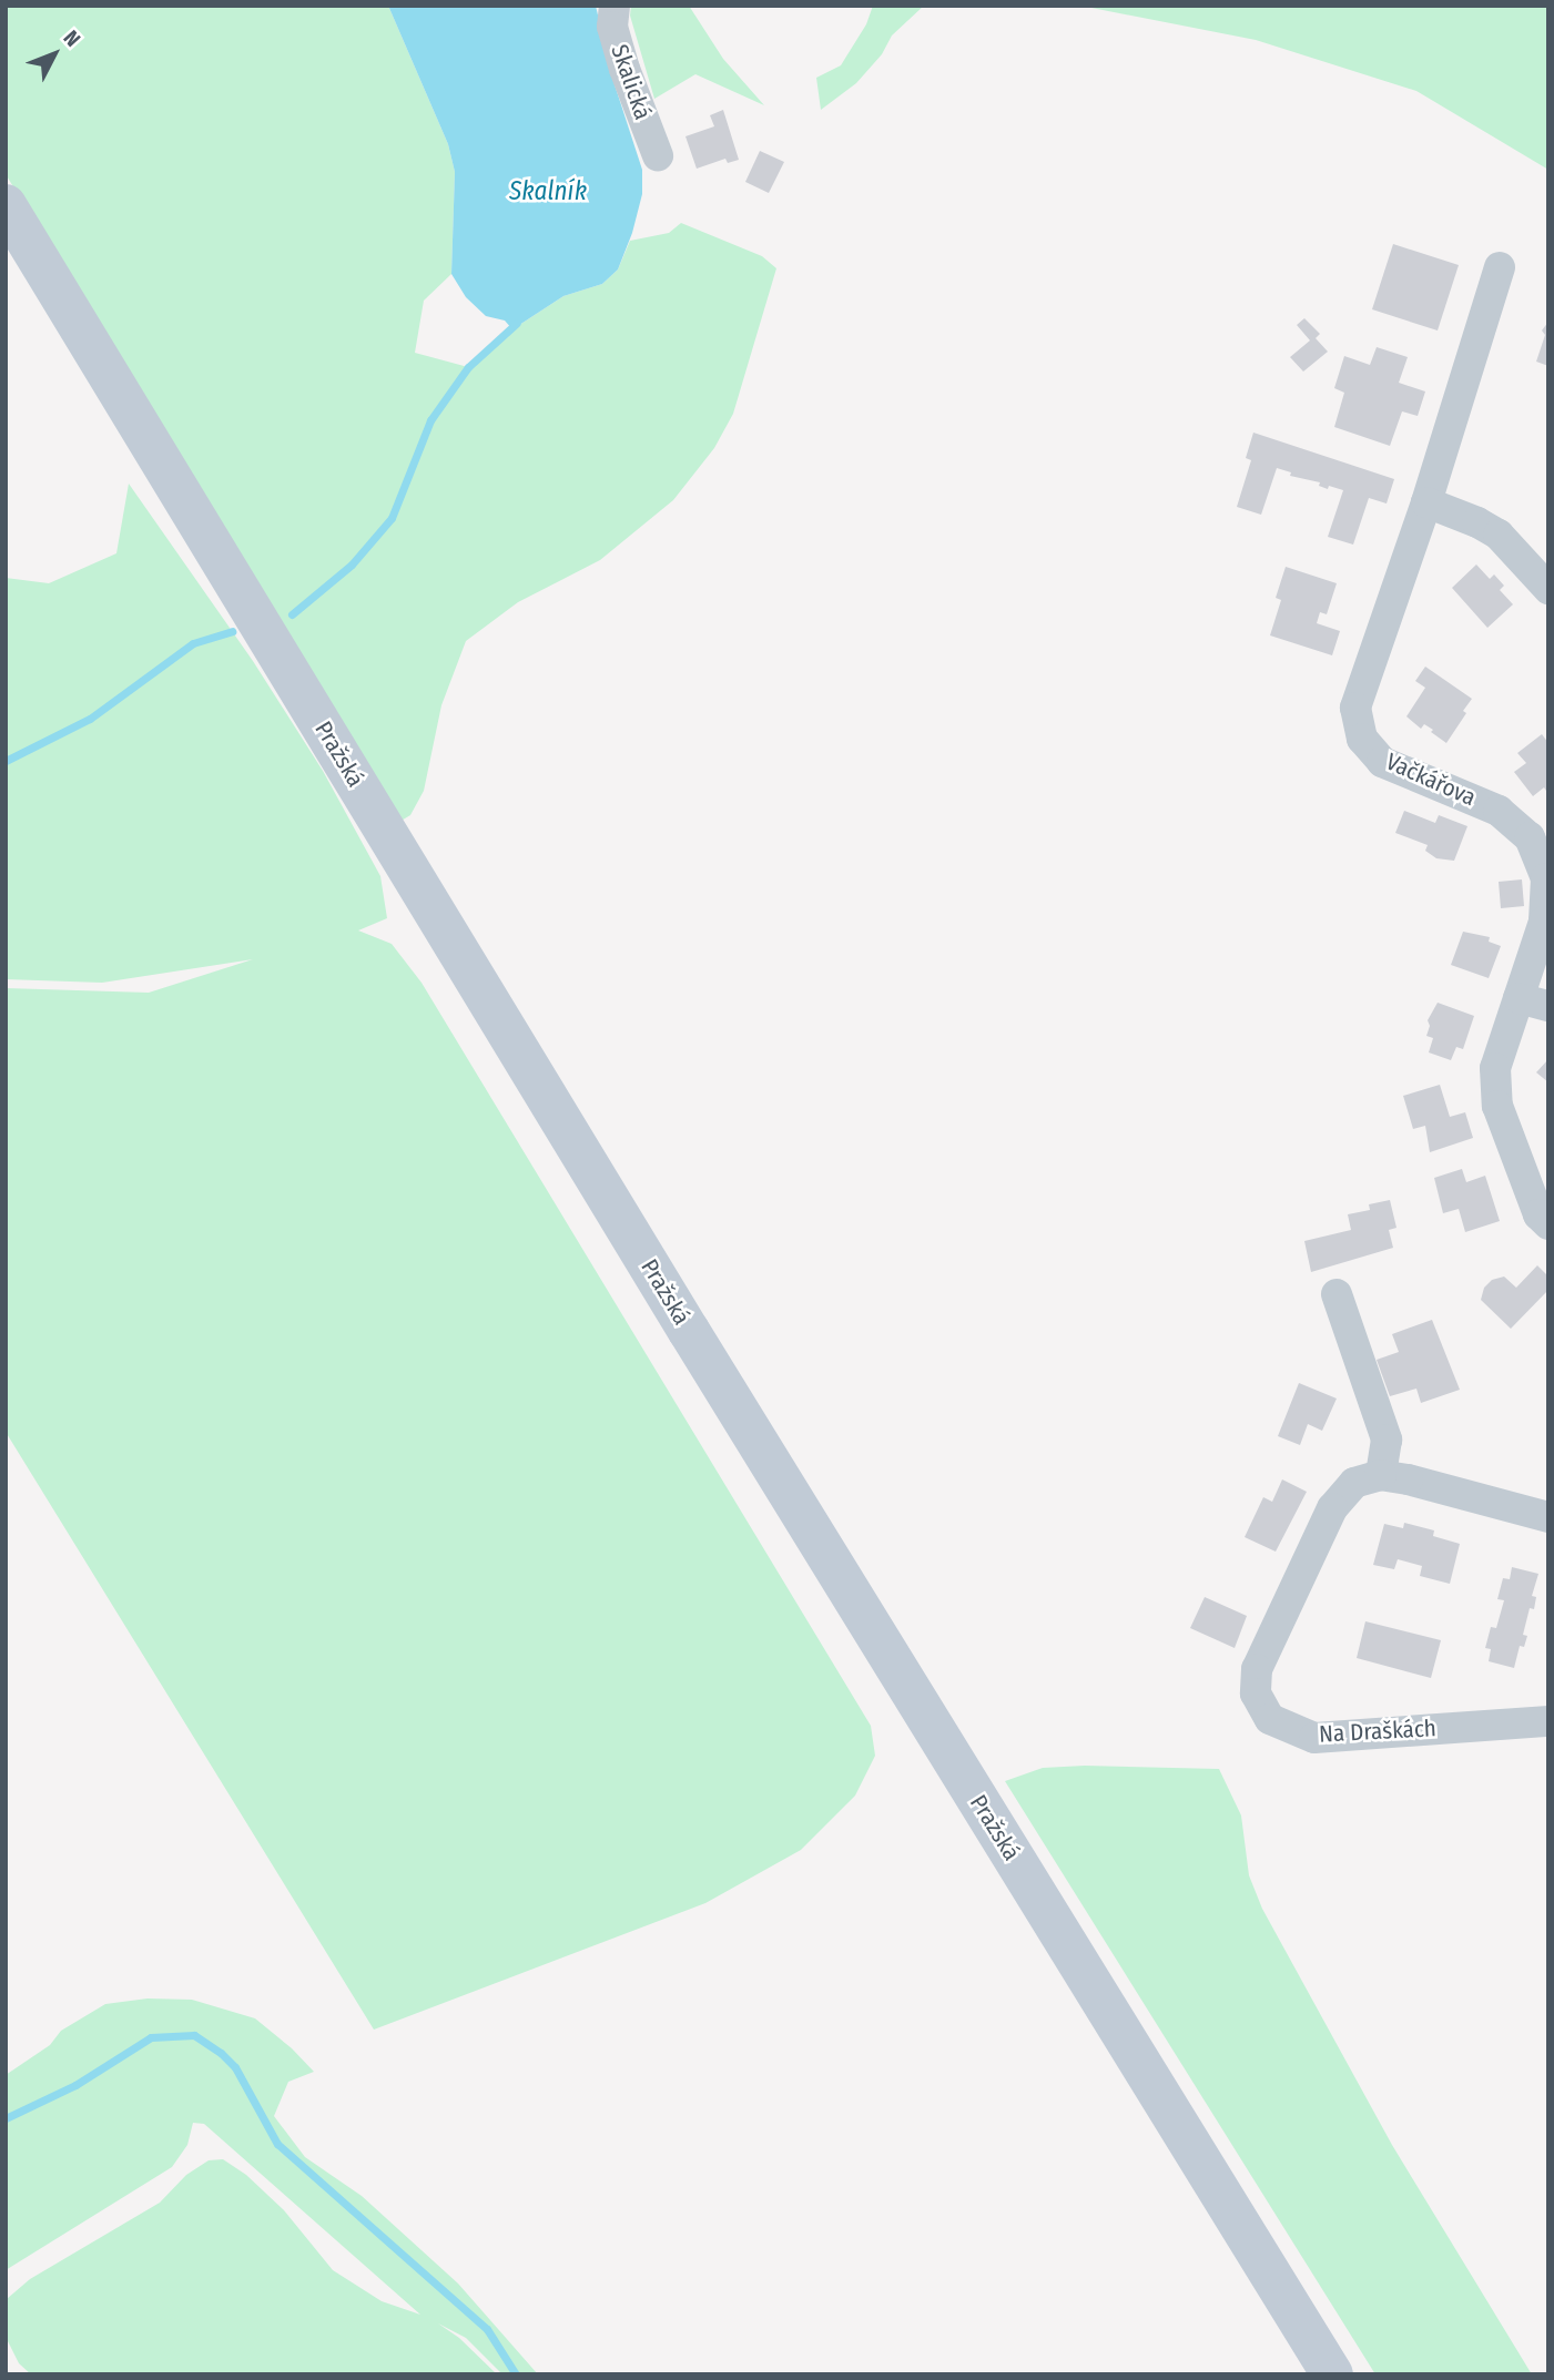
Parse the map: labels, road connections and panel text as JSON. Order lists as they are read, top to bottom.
{
  "streets": {
    "main road": ["Pražská"],
    "street": ["Skalická", "Vačkářova", "Na Draškách"]
  },
  "water": ["Skalník"],
  "north": "top right"
}
